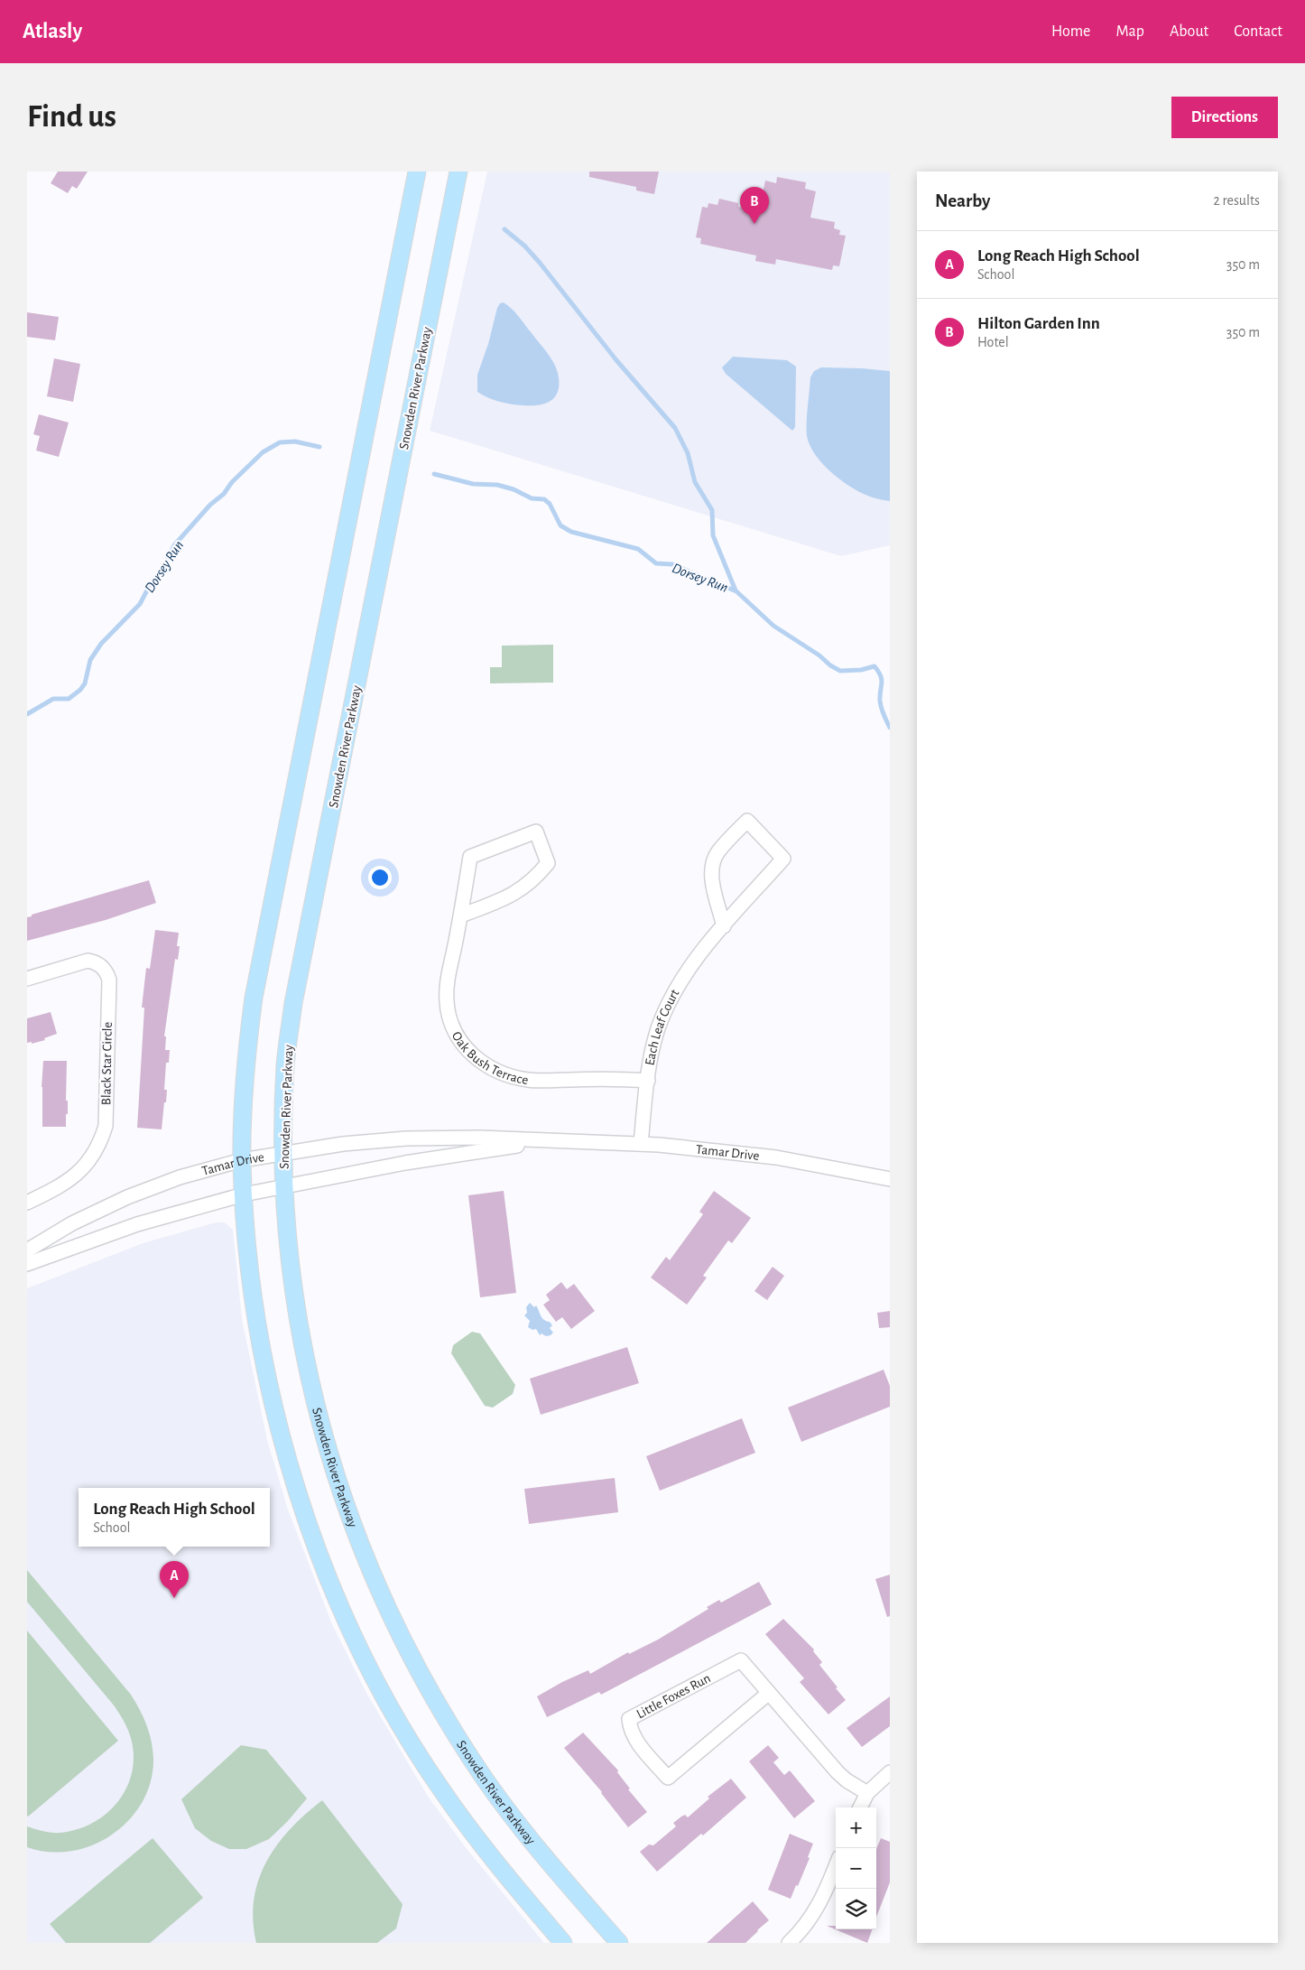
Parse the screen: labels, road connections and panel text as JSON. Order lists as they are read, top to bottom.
{
  "streets": {
    "main road": ["Snowden River Parkway"],
    "street": [
      "Each Leaf Court",
      "Oak Bush Terrace",
      "Black Star Circle",
      "Tamar Drive",
      "Little Foxes Run"
    ]
  },
  "crossings": [
    ["Snowden River Parkway", "Tamar Drive"],
    ["Each Leaf Court", "Oak Bush Terrace"],
    ["Each Leaf Court", "Tamar Drive"]
  ],
  "water": ["Dorsey Run"],
  "page": {
    "header": "Atlasly",
    "nav": [
      "Home",
      "Map",
      "About",
      "Contact"
    ],
    "buttons": "Directions",
    "title": "Find us",
    "heading": ["Nearby", "2 results"],
    "pins": ["B", "A"],
    "list": [
      {
        "mark": "A",
        "name": "Long Reach High School",
        "note": "School",
        "value": "350 m"
      },
      {
        "mark": "B",
        "name": "Hilton Garden Inn",
        "note": "Hotel",
        "value": "350 m"
      }
    ],
    "popup": ["Long Reach High School", "School"],
    "map_buttons": ["+", "−"]
  }
}
